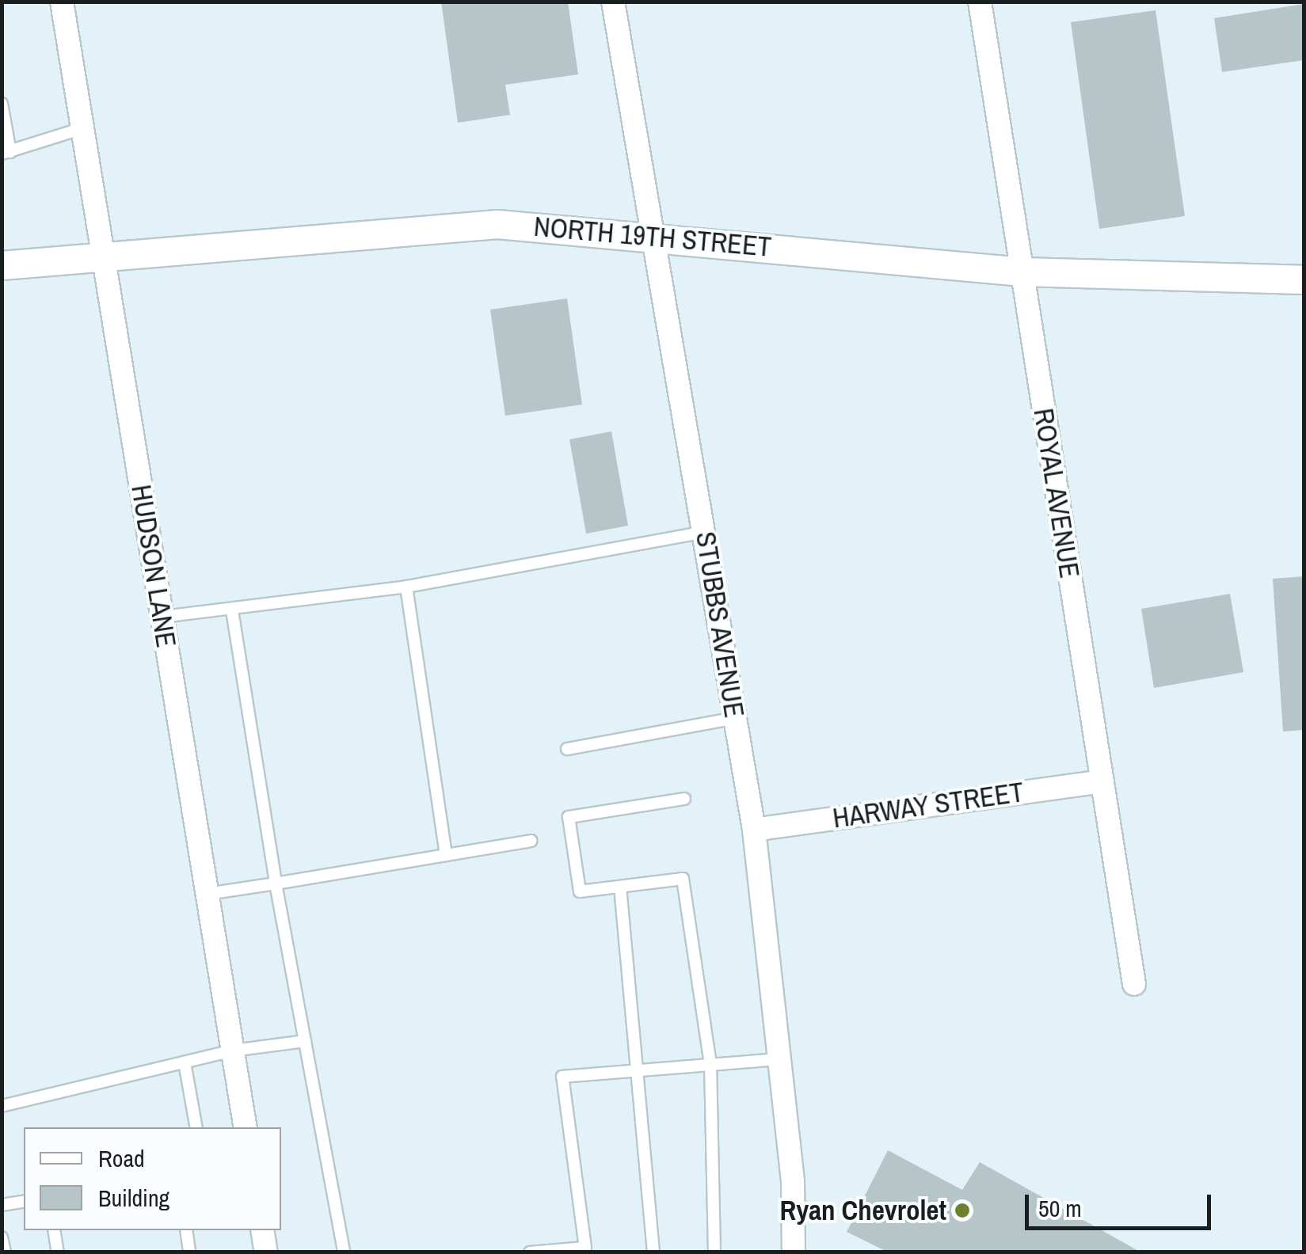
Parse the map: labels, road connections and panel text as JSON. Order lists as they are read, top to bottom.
{
  "streets": {
    "street": [
      "NORTH 19TH STREET",
      "ROYAL AVENUE",
      "HUDSON LANE",
      "STUBBS AVENUE",
      "HARWAY STREET"
    ]
  },
  "crossings": [
    ["NORTH 19TH STREET", "ROYAL AVENUE"],
    ["NORTH 19TH STREET", "HUDSON LANE"],
    ["NORTH 19TH STREET", "STUBBS AVENUE"],
    ["ROYAL AVENUE", "HARWAY STREET"],
    ["STUBBS AVENUE", "HARWAY STREET"]
  ],
  "places": ["Ryan Chevrolet"],
  "legend": ["Road", "Building"],
  "scale_bar": "50 m"
}
